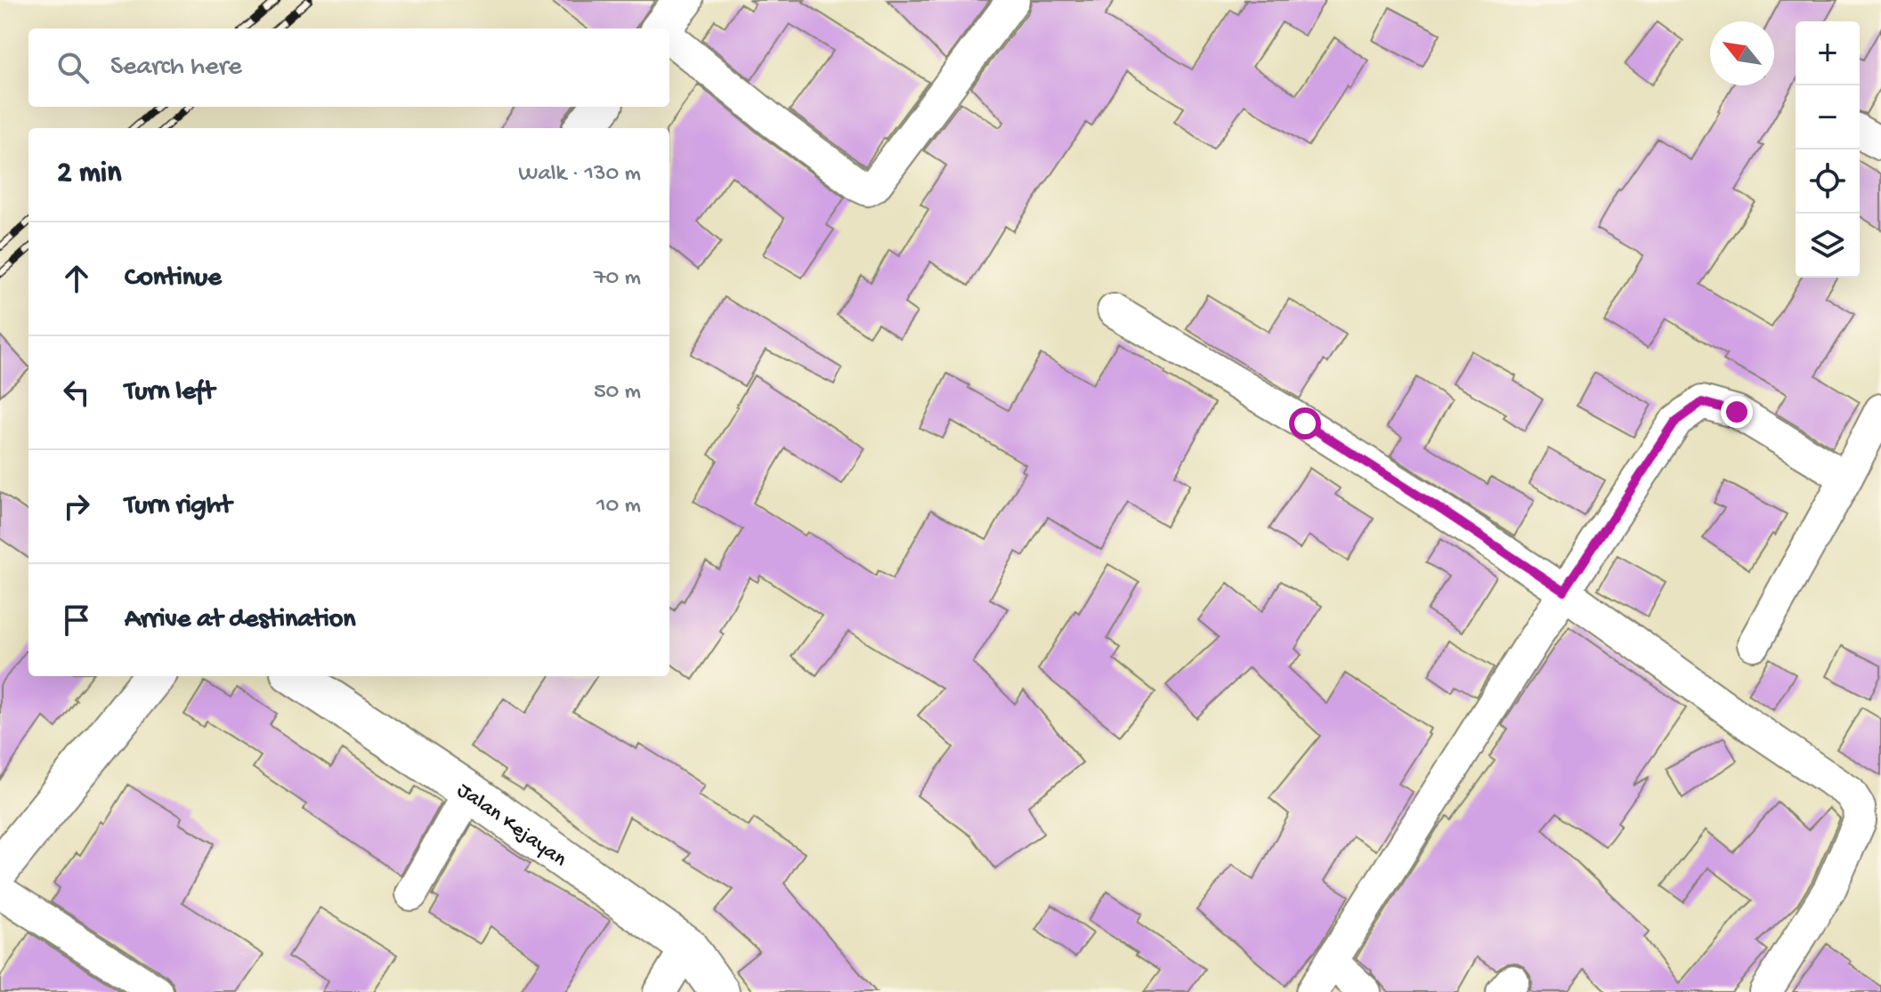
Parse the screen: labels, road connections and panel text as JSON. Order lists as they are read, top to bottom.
{
  "streets": {
    "main road": ["Jalan Kejayan"]
  },
  "north": "top left",
  "page": {
    "map_buttons": ["+", "−"],
    "search": "Search here",
    "heading": ["2 min", "Walk · 130 m"],
    "list": [
      ["Continue", "70 m"],
      ["Turn left", "50 m"],
      ["Turn right", "10 m"],
      "Arrive at destination"
    ]
  }
}
